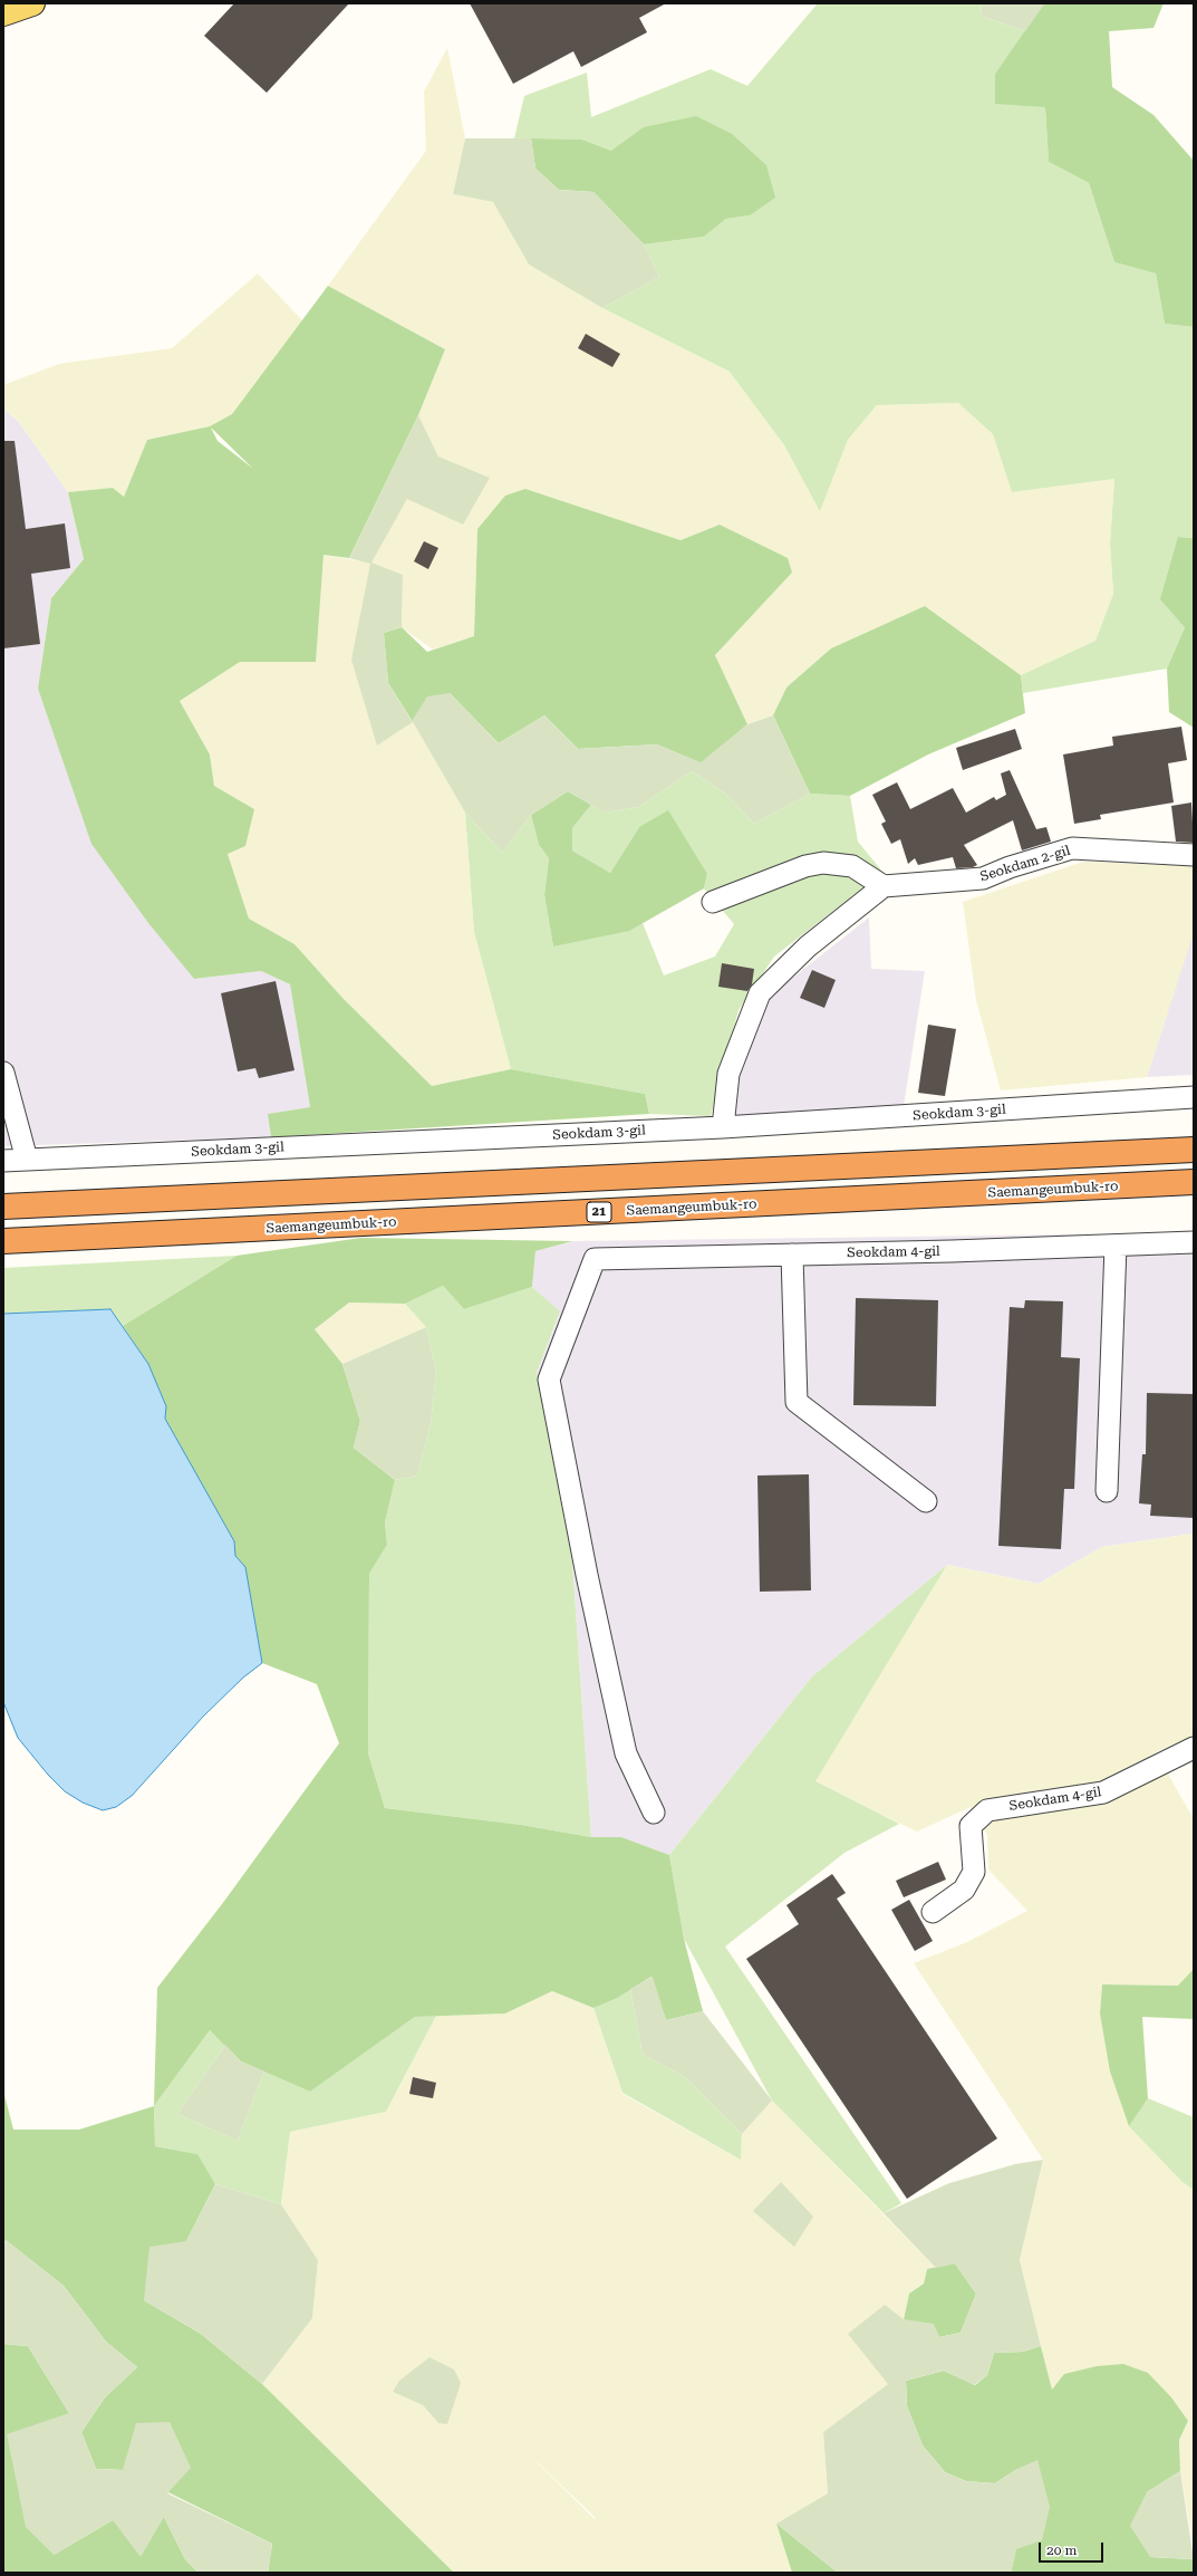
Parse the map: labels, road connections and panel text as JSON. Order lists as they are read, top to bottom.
{
  "streets": {
    "highway": ["Saemangeumbuk-ro", "21"],
    "street": ["Seokdam 2-gil", "Seokdam 3-gil", "Seokdam 4-gil"]
  },
  "scale_bar": "20 m"
}
